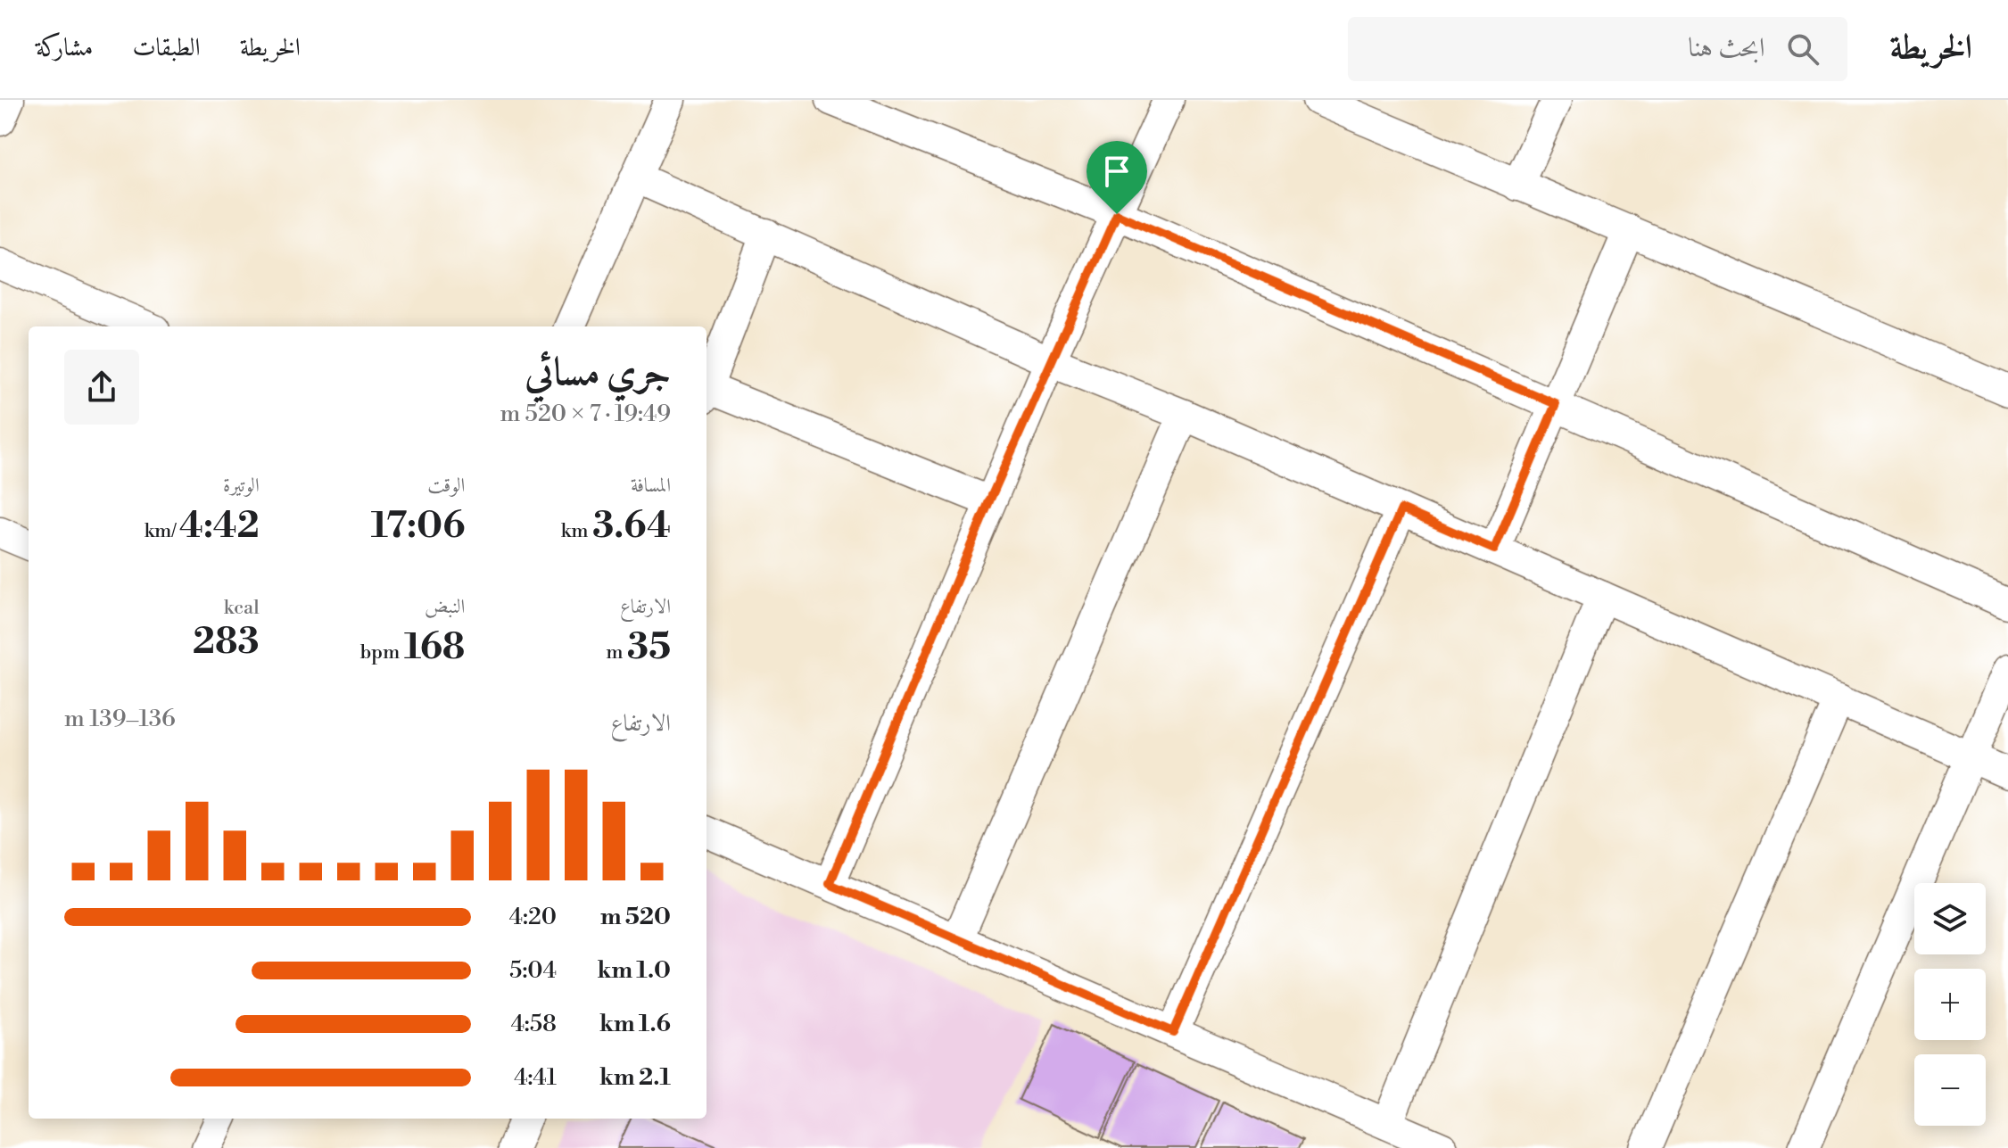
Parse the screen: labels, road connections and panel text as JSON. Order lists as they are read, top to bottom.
{
  "page": {
    "header": "الخريطة",
    "search": "ابحث هنا",
    "nav": ["الخريطة", "الطبقات", "مشاركة"],
    "heading": ["جري مسائي", "19:49 · 7 × 520 m"],
    "stats": [
      ["المسافة", "3.64 km"],
      ["الوقت", "17:06"],
      ["الوتيرة", "4:42 /km"],
      ["الارتفاع", "35 m"],
      ["النبض", "168 bpm"],
      ["kcal", "283"]
    ],
    "chart": ["الارتفاع", "136–139 m"],
    "map_buttons": ["+", "−"],
    "list": [
      {
        "name": "520 m",
        "note": "4:20"
      },
      {
        "name": "1.0 km",
        "note": "5:04"
      },
      {
        "name": "1.6 km",
        "note": "4:58"
      },
      {
        "name": "2.1 km",
        "note": "4:41"
      }
    ]
  }
}
